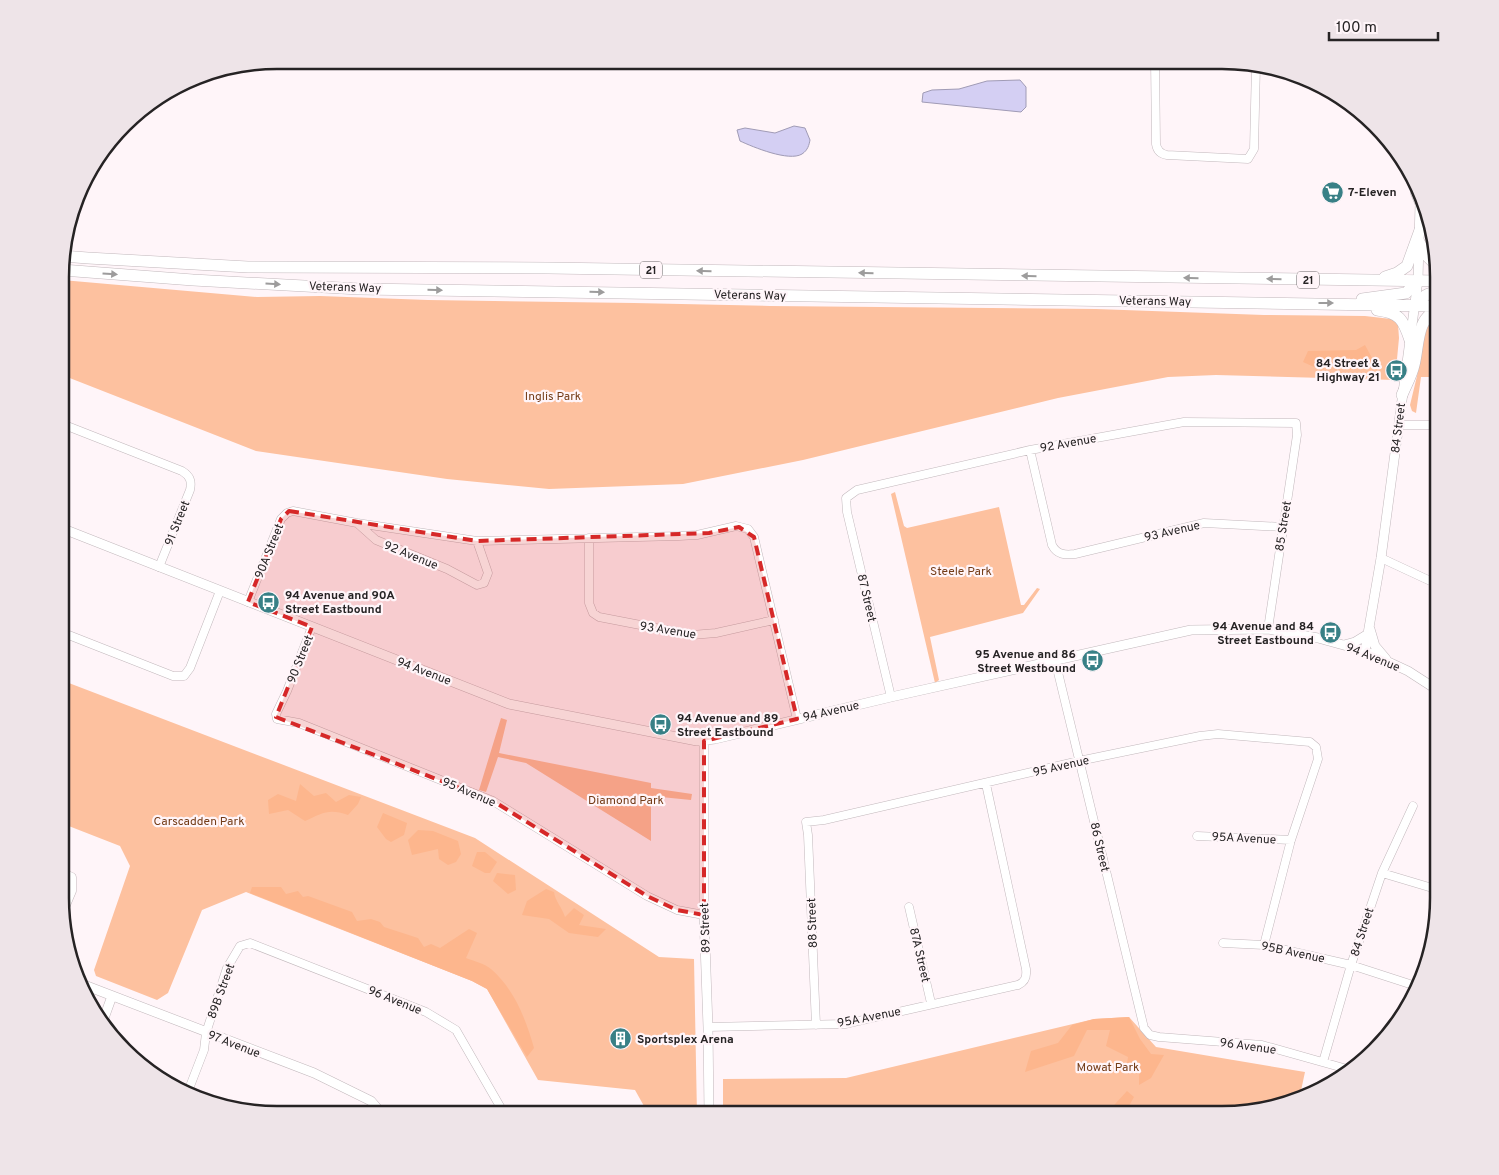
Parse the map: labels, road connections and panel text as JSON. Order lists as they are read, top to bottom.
{
  "streets": {
    "main road": ["21", "Veterans Way"],
    "street": [
      "84 Street",
      "92 Avenue",
      "91 Street",
      "85 Street",
      "93 Avenue",
      "90A Street",
      "87 Street",
      "94 Avenue",
      "90 Street",
      "95 Avenue",
      "95A Avenue",
      "86 Street",
      "88 Street",
      "89 Street",
      "95B Avenue",
      "87A Street",
      "89B Street",
      "96 Avenue",
      "97 Avenue"
    ]
  },
  "crossings": [
    ["Veterans Way", "84 Street"],
    ["84 Street", "94 Avenue"],
    ["84 Street", "95B Avenue"],
    ["84 Street", "96 Avenue"],
    ["92 Avenue", "85 Street"],
    ["92 Avenue", "93 Avenue"],
    ["92 Avenue", "90A Street"],
    ["92 Avenue", "87 Street"],
    ["91 Street", "94 Avenue"],
    ["85 Street", "93 Avenue"],
    ["85 Street", "94 Avenue"],
    ["90A Street", "94 Avenue"],
    ["87 Street", "94 Avenue"],
    ["94 Avenue", "90 Street"],
    ["94 Avenue", "86 Street"],
    ["94 Avenue", "89 Street"],
    ["90 Street", "95 Avenue"],
    ["95 Avenue", "95A Avenue"],
    ["95 Avenue", "86 Street"],
    ["95 Avenue", "88 Street"],
    ["95 Avenue", "89 Street"],
    ["95A Avenue", "88 Street"],
    ["95A Avenue", "89 Street"],
    ["95A Avenue", "87A Street"],
    ["86 Street", "96 Avenue"],
    ["89B Street", "96 Avenue"],
    ["89B Street", "97 Avenue"]
  ],
  "parks": [
    "Inglis Park",
    "Steele Park",
    "Diamond Park",
    "Carscadden Park",
    "Mowat Park"
  ],
  "places": {
    "supermarket": ["7-Eleven"],
    "bus stop": [
      "84 Street & Highway 21",
      "94 Avenue and 90A Street Eastbound",
      "94 Avenue and 84 Street Eastbound",
      "95 Avenue and 86 Street Westbound",
      "94 Avenue and 89 Street Eastbound"
    ],
    "building": ["Sportsplex Arena"]
  },
  "scale_bar": "100 m"
}
